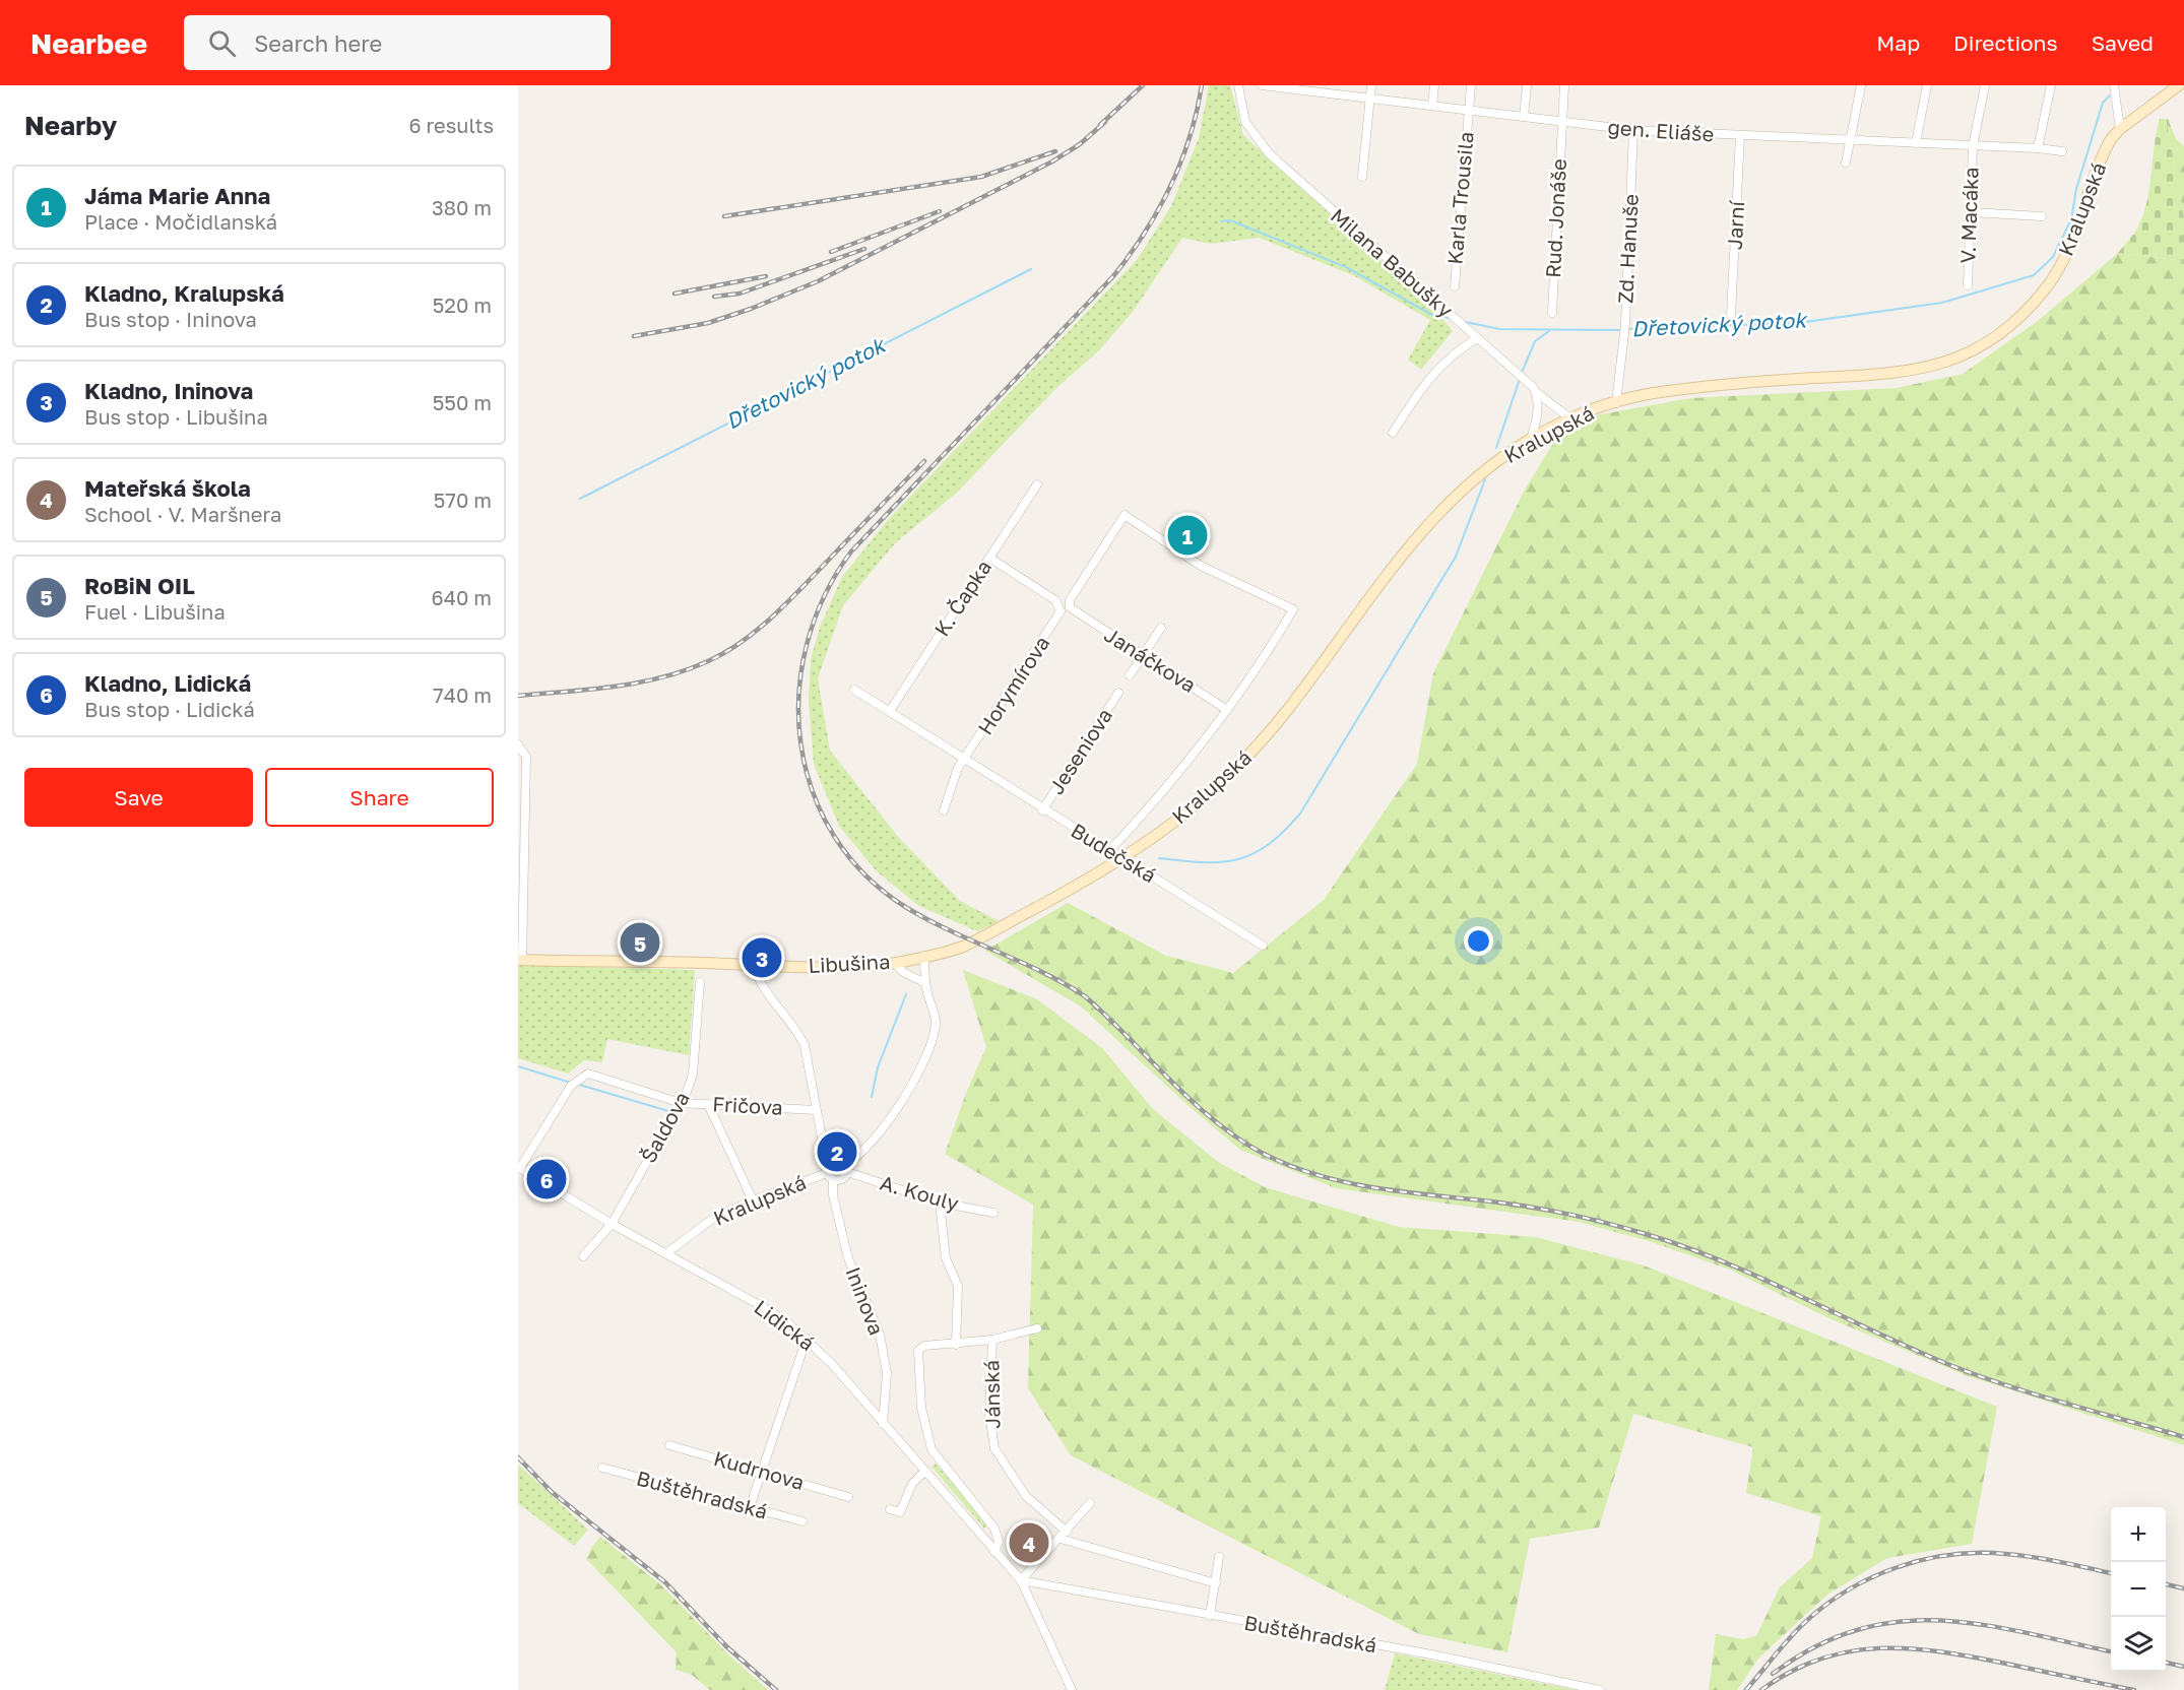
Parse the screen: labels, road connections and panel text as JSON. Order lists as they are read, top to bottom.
{
  "streets": {
    "main road": ["Kralupská", "Libušina"],
    "street": [
      "gen. Eliáše",
      "Karla Trousila",
      "V. Macáka",
      "Rud. Jonáše",
      "Jarní",
      "Zd. Hanuše",
      "Milana Babušky",
      "K. Čapka",
      "Janáčkova",
      "Horymírova",
      "Jeseniova",
      "Budečská",
      "Fričova",
      "Šaldova",
      "A. Kouly",
      "Ininova",
      "Lidická",
      "Jánská",
      "Kudrnova",
      "Buštěhradská"
    ]
  },
  "crossings": [
    ["gen. Eliáše", "Karla Trousila"],
    ["gen. Eliáše", "V. Macáka"],
    ["gen. Eliáše", "Rud. Jonáše"],
    ["gen. Eliáše", "Jarní"],
    ["gen. Eliáše", "Zd. Hanuše"],
    ["Kralupská", "Zd. Hanuše"],
    ["Kralupská", "Milana Babušky"],
    ["Kralupská", "Janáčkova"],
    ["Kralupská", "Budečská"],
    ["Kralupská", "Libušina"],
    ["Kralupská", "Ininova"],
    ["Kralupská", "Lidická"],
    ["K. Čapka", "Horymírova"],
    ["K. Čapka", "Budečská"],
    ["Horymírova", "Budečská"],
    ["Jeseniova", "Budečská"],
    ["Libušina", "Ininova"],
    ["Fričova", "Šaldova"],
    ["Fričova", "Ininova"],
    ["Fričova", "Lidická"],
    ["Šaldova", "Lidická"],
    ["Ininova", "Lidická"],
    ["Lidická", "Buštěhradská"]
  ],
  "water": ["Dřetovický potok"],
  "page": {
    "header": "Nearbee",
    "search": "Search here",
    "nav": ["Map", "Directions", "Saved"],
    "heading": ["Nearby", "6 results"],
    "list": [
      {
        "mark": "1",
        "name": "Jáma Marie Anna",
        "note": "Place · Močidlanská",
        "value": "380 m"
      },
      {
        "mark": "2",
        "name": "Kladno, Kralupská",
        "note": "Bus stop · Ininova",
        "value": "520 m"
      },
      {
        "mark": "3",
        "name": "Kladno, Ininova",
        "note": "Bus stop · Libušina",
        "value": "550 m"
      },
      {
        "mark": "4",
        "name": "Mateřská škola",
        "note": "School · V. Maršnera",
        "value": "570 m"
      },
      {
        "mark": "5",
        "name": "RoBiN OIL",
        "note": "Fuel · Libušina",
        "value": "640 m"
      },
      {
        "mark": "6",
        "name": "Kladno, Lidická",
        "note": "Bus stop · Lidická",
        "value": "740 m"
      }
    ],
    "pins": [
      "1",
      "5",
      "3",
      "2",
      "6",
      "4"
    ],
    "buttons": ["Save", "Share"],
    "map_buttons": ["+", "−"]
  }
}
